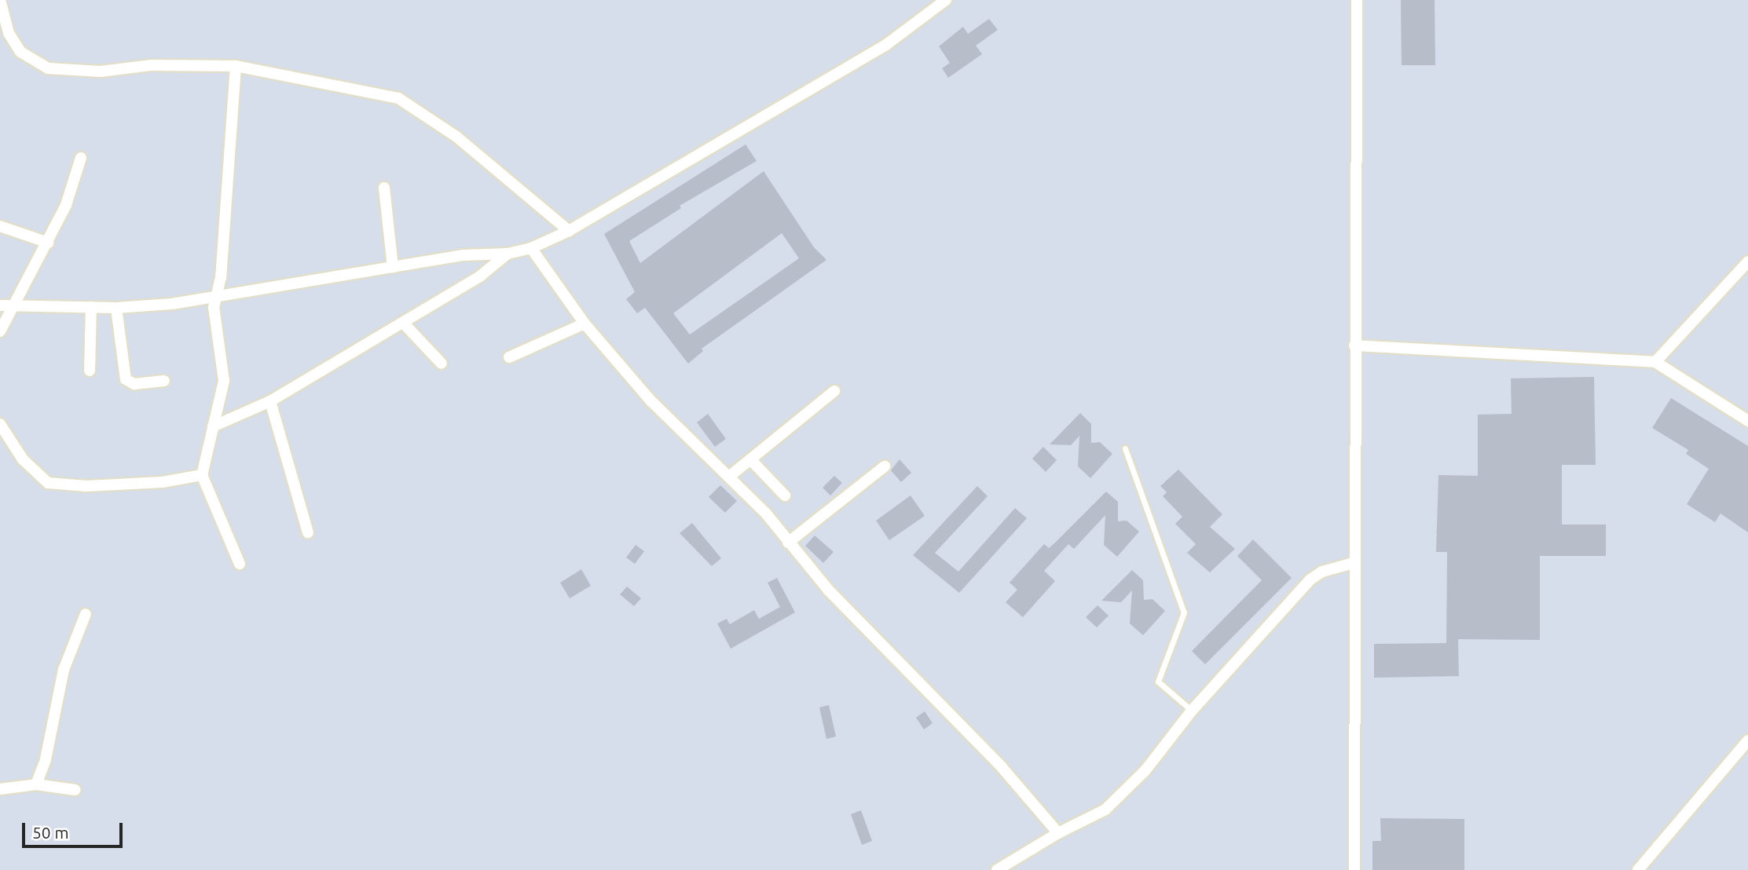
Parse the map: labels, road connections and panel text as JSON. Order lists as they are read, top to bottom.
{
  "scale_bar": "50 m"
}
